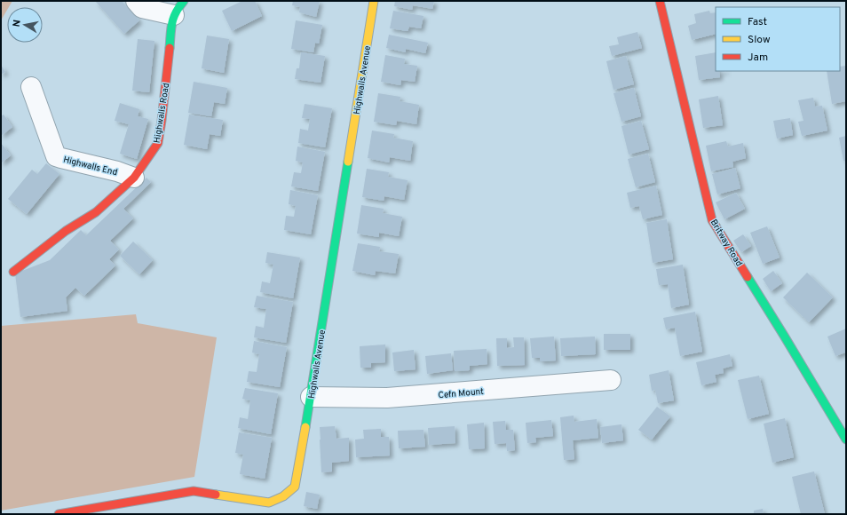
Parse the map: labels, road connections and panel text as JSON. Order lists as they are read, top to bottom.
{
  "streets": {
    "street": [
      "Highwalls Avenue",
      "Highwalls Road",
      "Highwalls End",
      "Britway Road",
      "Cefn Mount"
    ]
  },
  "crossings": [
    ["Highwalls Avenue", "Cefn Mount"],
    ["Highwalls Road", "Highwalls End"]
  ],
  "legend": ["Fast", "Slow", "Jam"],
  "north": "left"
}
